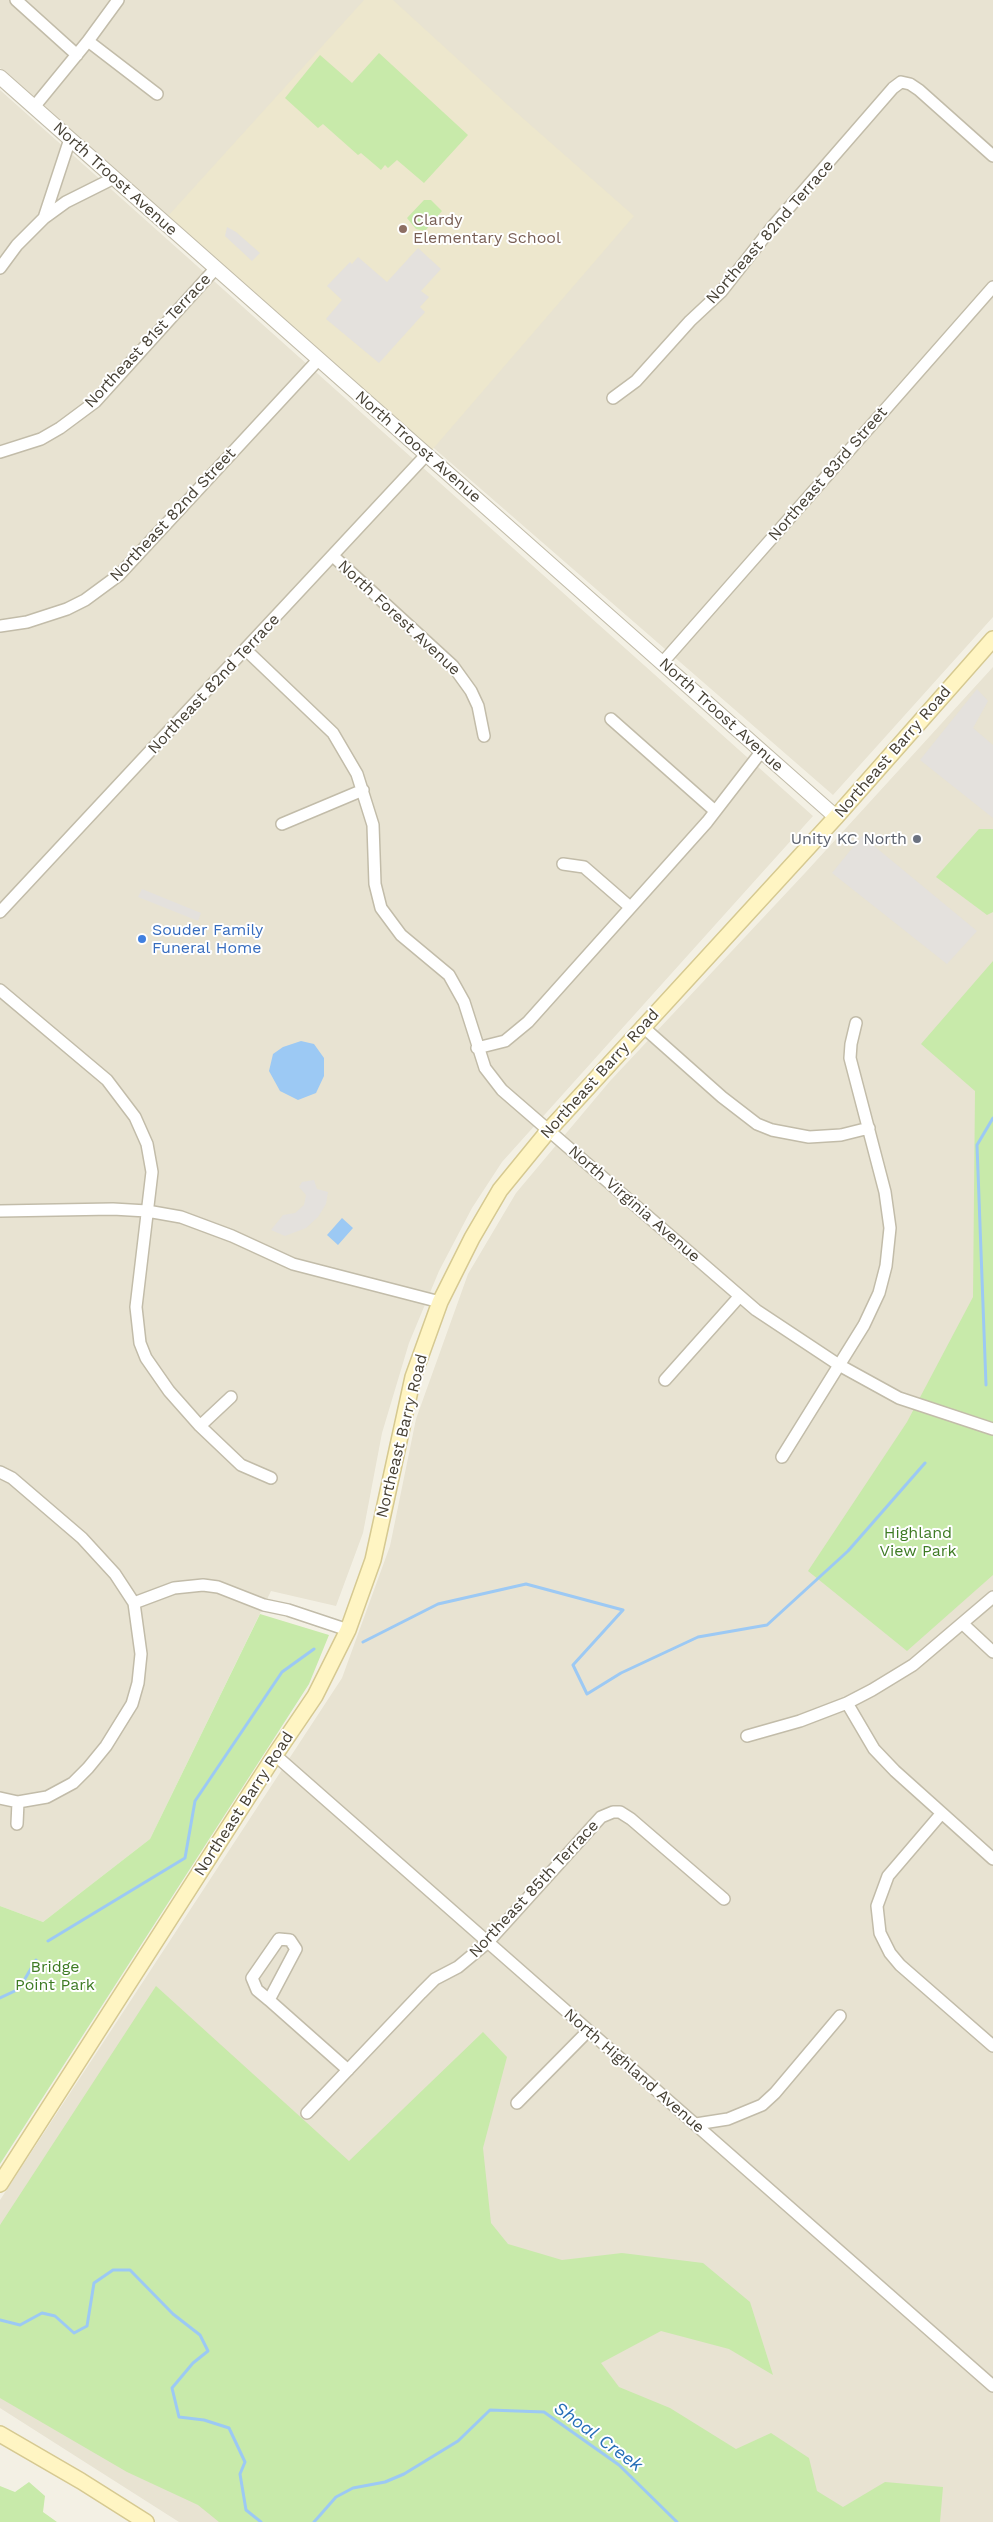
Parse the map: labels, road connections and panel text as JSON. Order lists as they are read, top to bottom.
{
  "streets": {
    "main road": ["Northeast Barry Road"],
    "street": [
      "North Troost Avenue",
      "Northeast 82nd Terrace",
      "Northeast 81st Terrace",
      "Northeast 83rd Street",
      "Northeast 82nd Street",
      "North Forest Avenue",
      "North Virginia Avenue",
      "Northeast 85th Terrace",
      "North Highland Avenue"
    ]
  },
  "crossings": [
    ["North Troost Avenue", "Northeast 82nd Terrace"],
    ["North Troost Avenue", "Northeast 81st Terrace"],
    ["North Troost Avenue", "Northeast 83rd Street"],
    ["North Troost Avenue", "Northeast 82nd Street"],
    ["North Troost Avenue", "Northeast Barry Road"],
    ["Northeast 82nd Terrace", "North Forest Avenue"],
    ["Northeast 82nd Terrace", "North Virginia Avenue"],
    ["Northeast Barry Road", "North Virginia Avenue"],
    ["Northeast Barry Road", "North Highland Avenue"],
    ["Northeast 85th Terrace", "North Highland Avenue"]
  ],
  "water": ["Shoal Creek"],
  "parks": ["Highland View Park", "Bridge Point Park"],
  "places": ["Clardy Elementary School", "Unity KC North", "Souder Family Funeral Home"]
}
